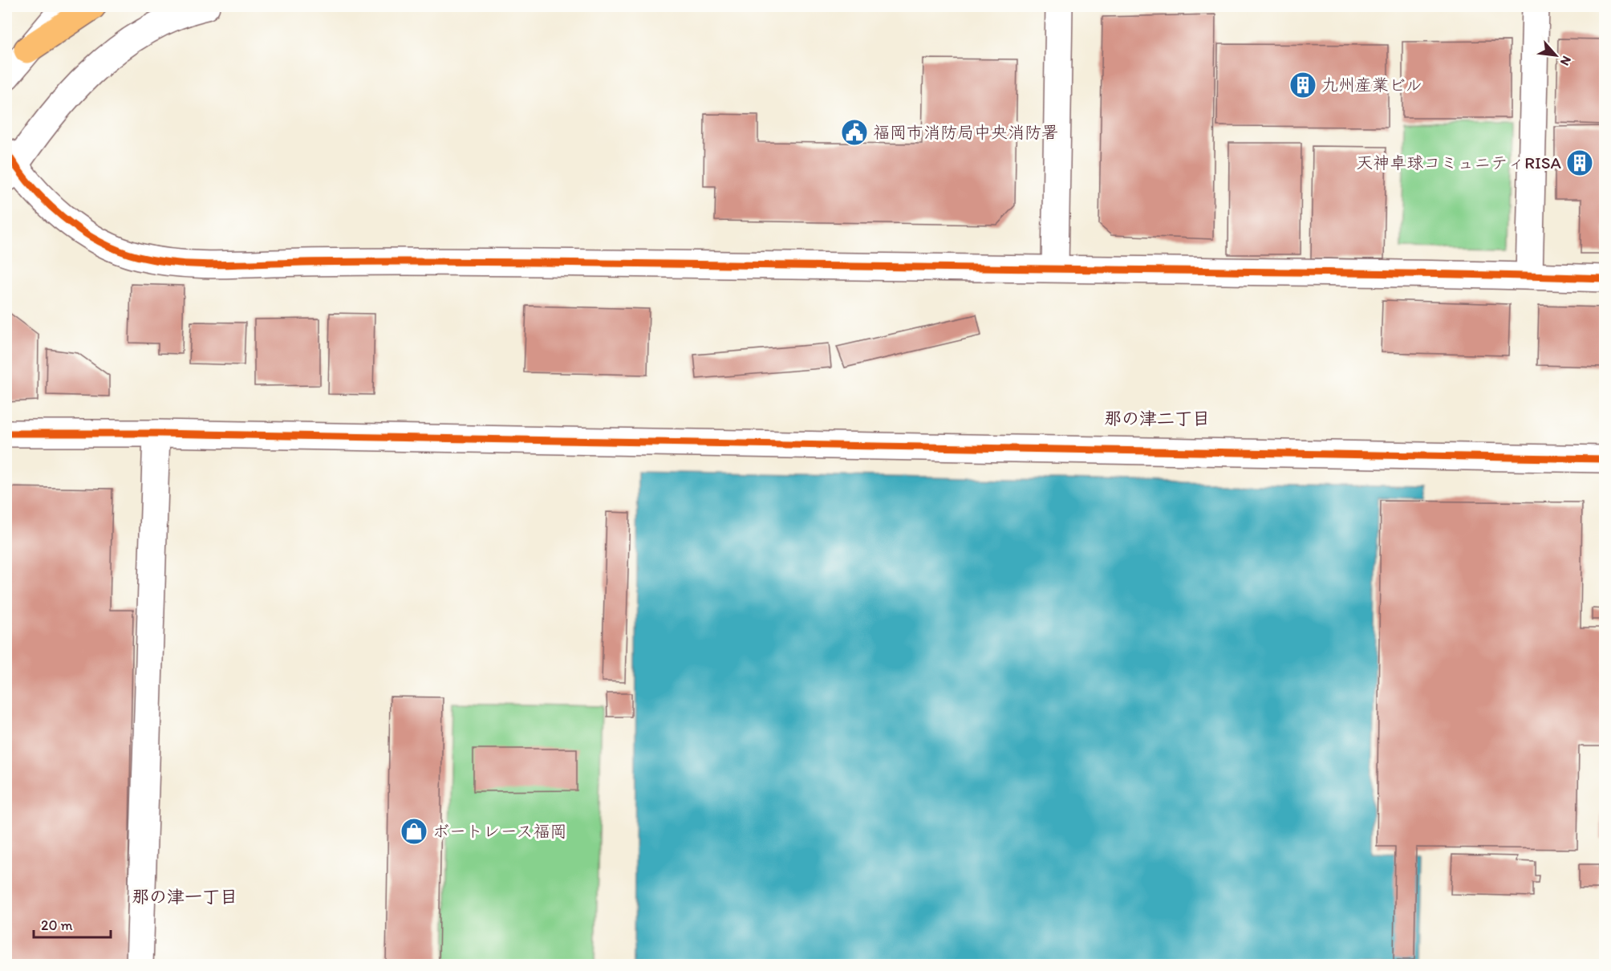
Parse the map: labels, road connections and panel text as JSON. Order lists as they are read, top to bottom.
{
  "districts": ["那の津二丁目", "那の津一丁目"],
  "places": {
    "building": ["九州産業ビル", "天神卓球コミュニティRISA"],
    "public building": ["福岡市消防局中央消防署"],
    "shop": ["ボートレース福岡"]
  },
  "scale_bar": "20 m",
  "north": "bottom right"
}
